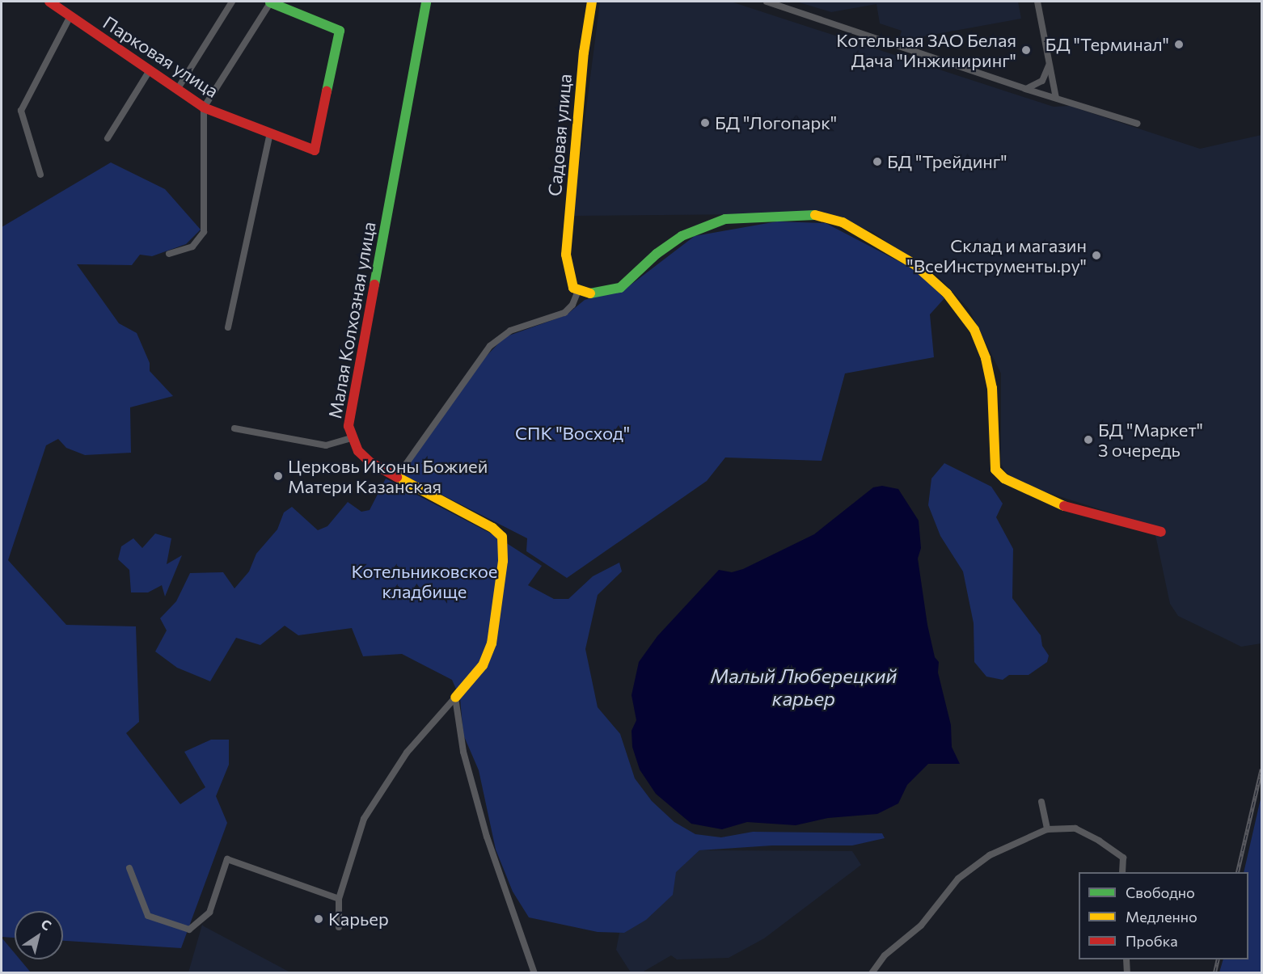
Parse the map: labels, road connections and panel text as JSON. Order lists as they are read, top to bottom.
{
  "streets": {
    "street": ["Парковая улица", "Садовая улица", "Малая Колхозная улица"]
  },
  "water": ["Малый Люберецкий карьер"],
  "parks": ["СПК \"Восход\"", "Котельниковское кладбище"],
  "places": [
    "БД \"Терминал\"",
    "Котельная ЗАО Белая Дача \"Инжиниринг\"",
    "БД \"Логопарк\"",
    "БД \"Трейдинг\"",
    "Склад и магазин \"ВсеИнструменты.ру\"",
    "БД \"Маркет\" 3 очередь",
    "Церковь Иконы Божией Матери Казанская",
    "Карьер"
  ],
  "legend": ["Свободно", "Медленно", "Пробка"],
  "north": "top right"
}
